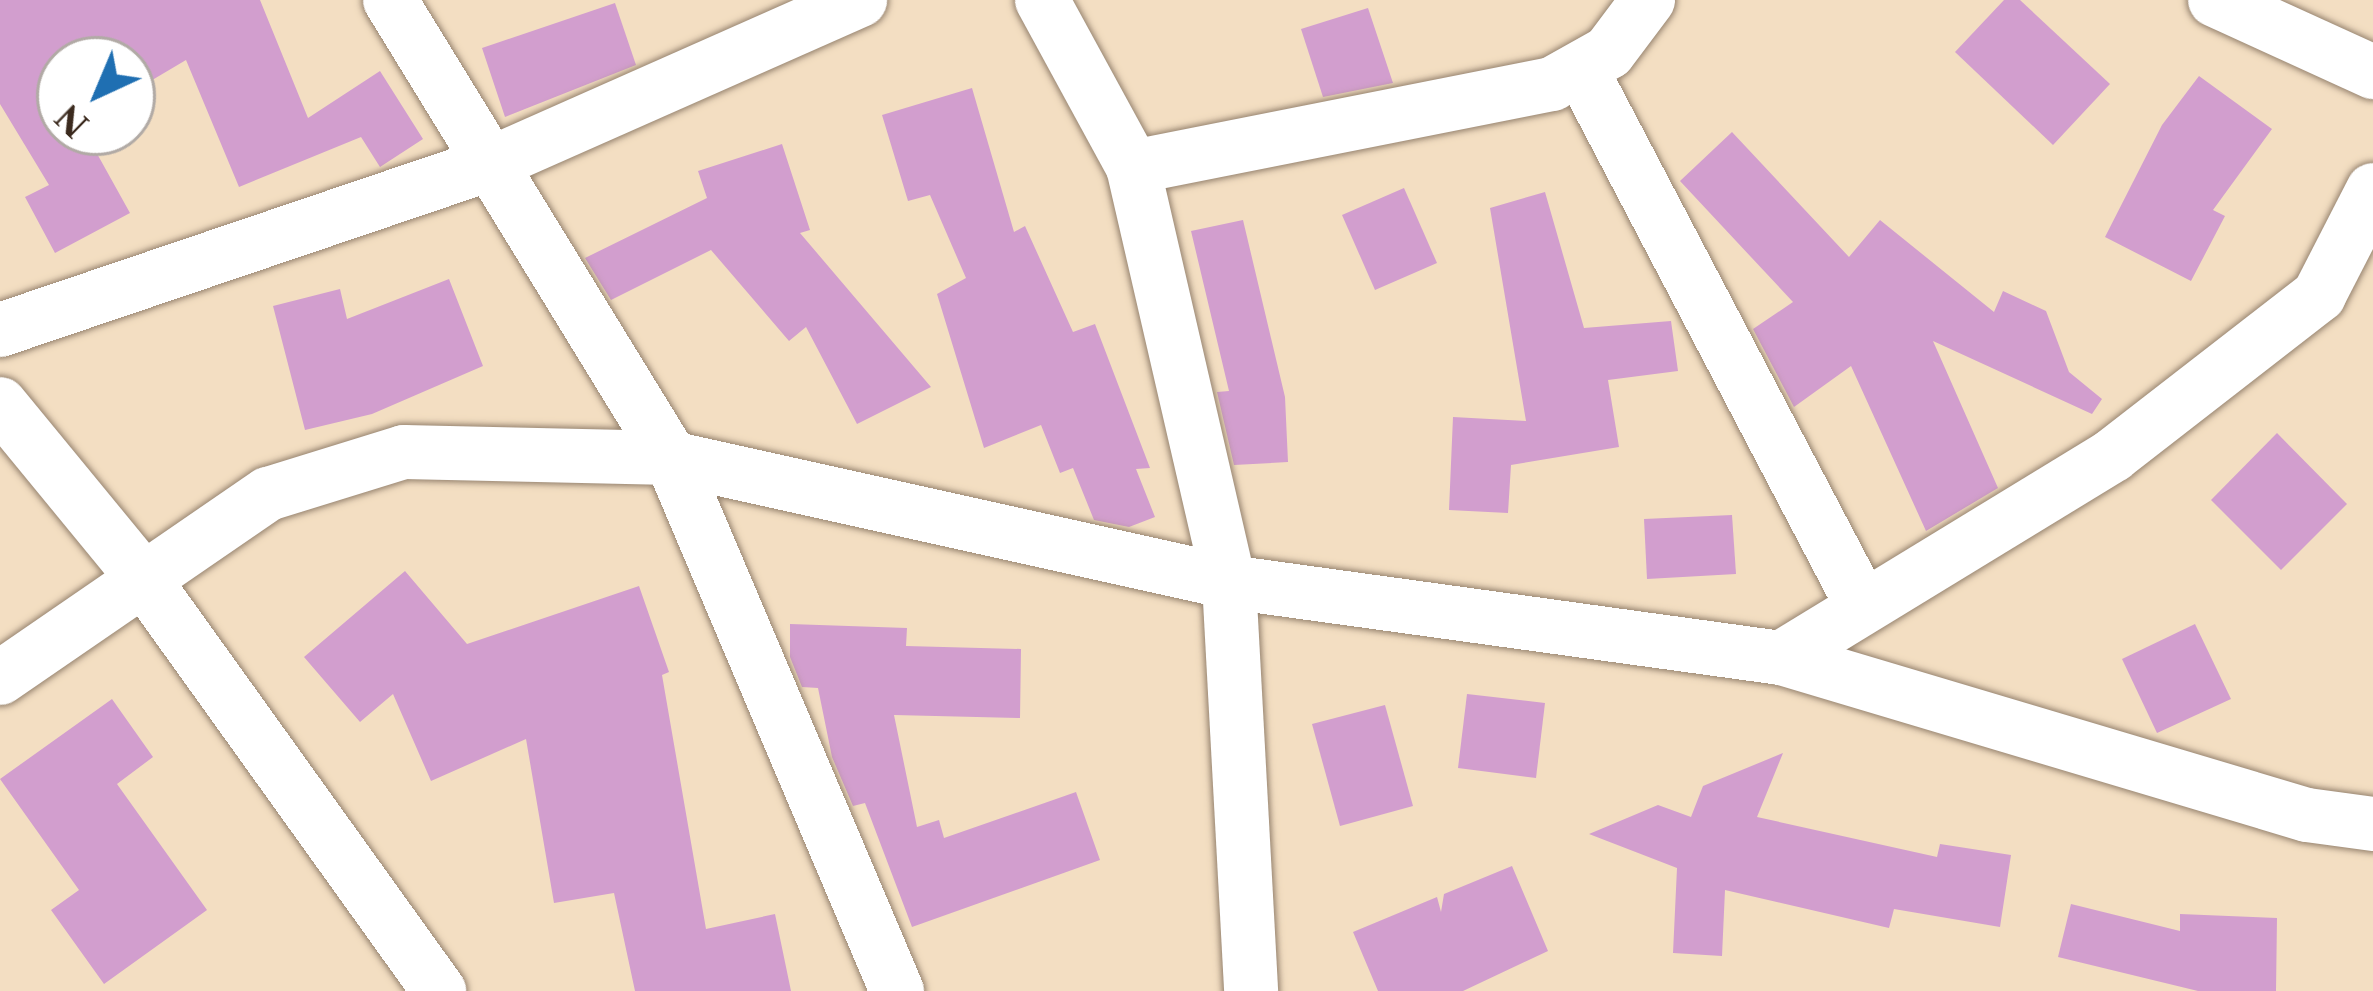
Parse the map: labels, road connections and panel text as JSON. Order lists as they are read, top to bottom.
{
  "north": "bottom left"
}
